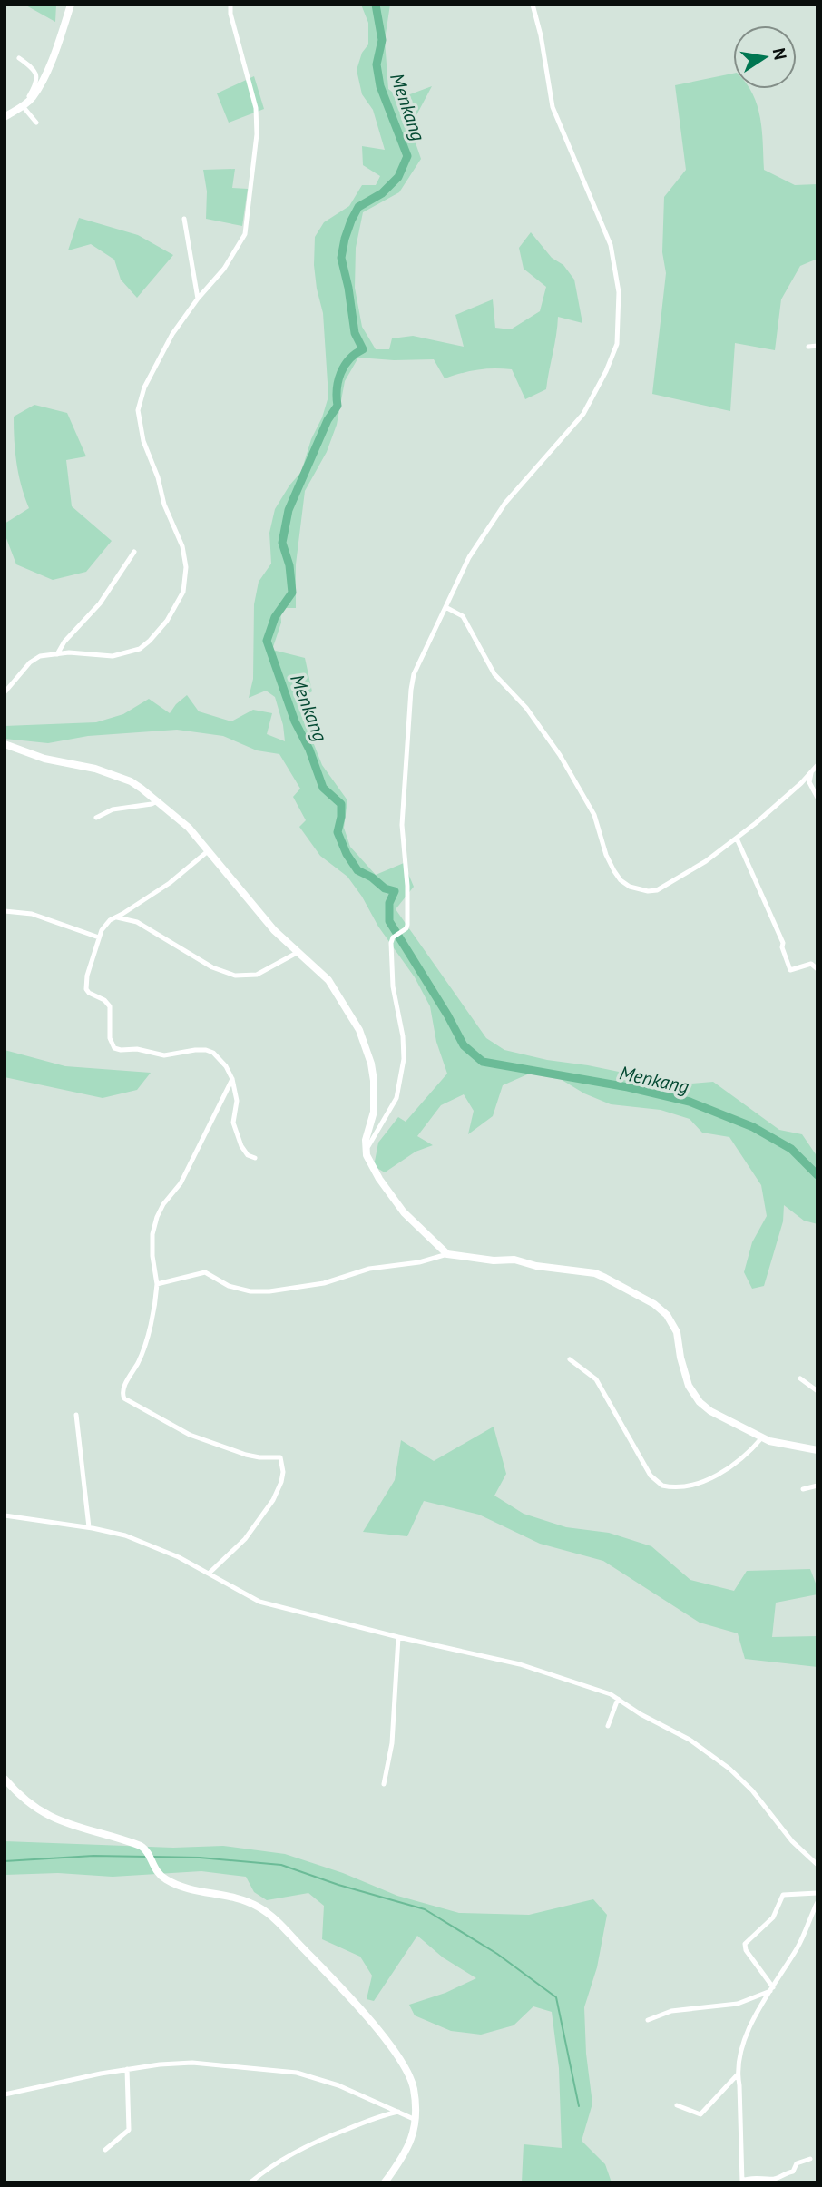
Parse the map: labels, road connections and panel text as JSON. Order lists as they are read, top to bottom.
{
  "water": ["Menkang"],
  "north": "right"
}
